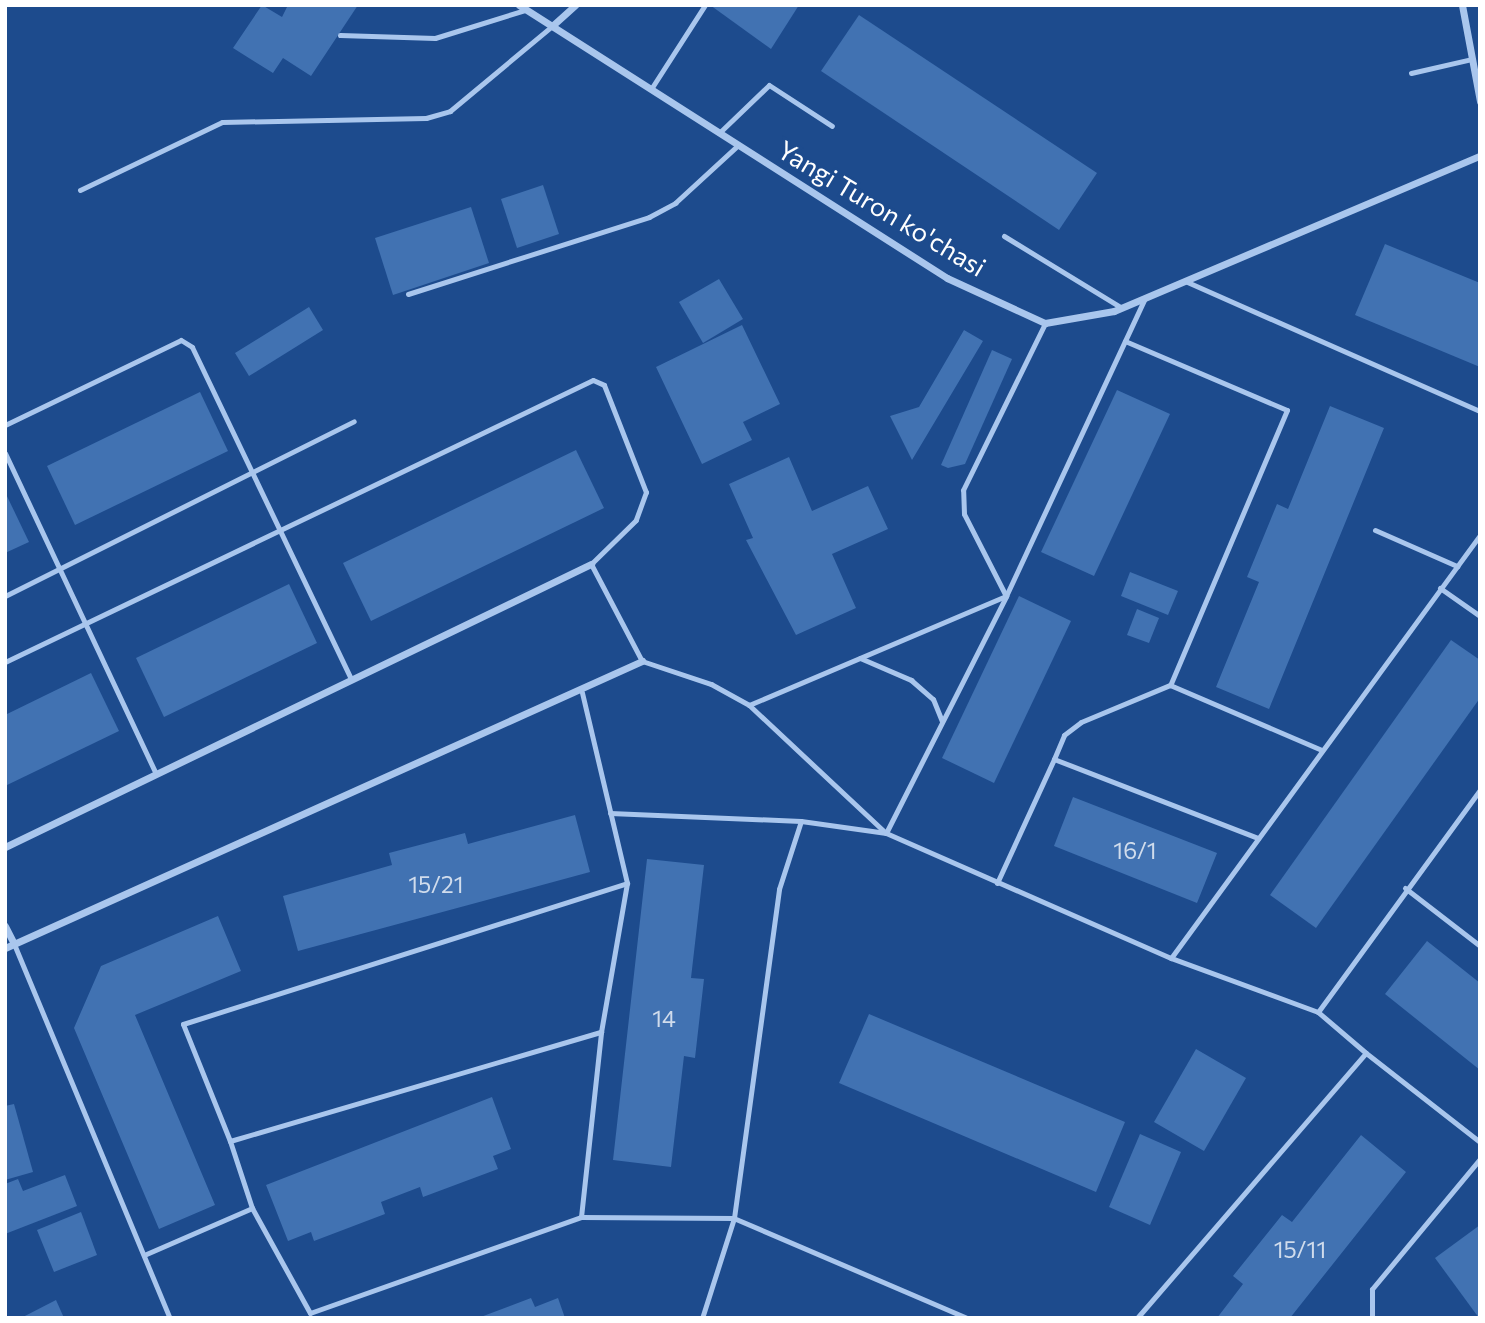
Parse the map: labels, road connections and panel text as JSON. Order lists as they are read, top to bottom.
{
  "streets": {
    "street": ["Yangi Turon ko'chasi"]
  },
  "house_numbers": [
    "16/1",
    "15/21",
    "14",
    "15/11"
  ]
}
